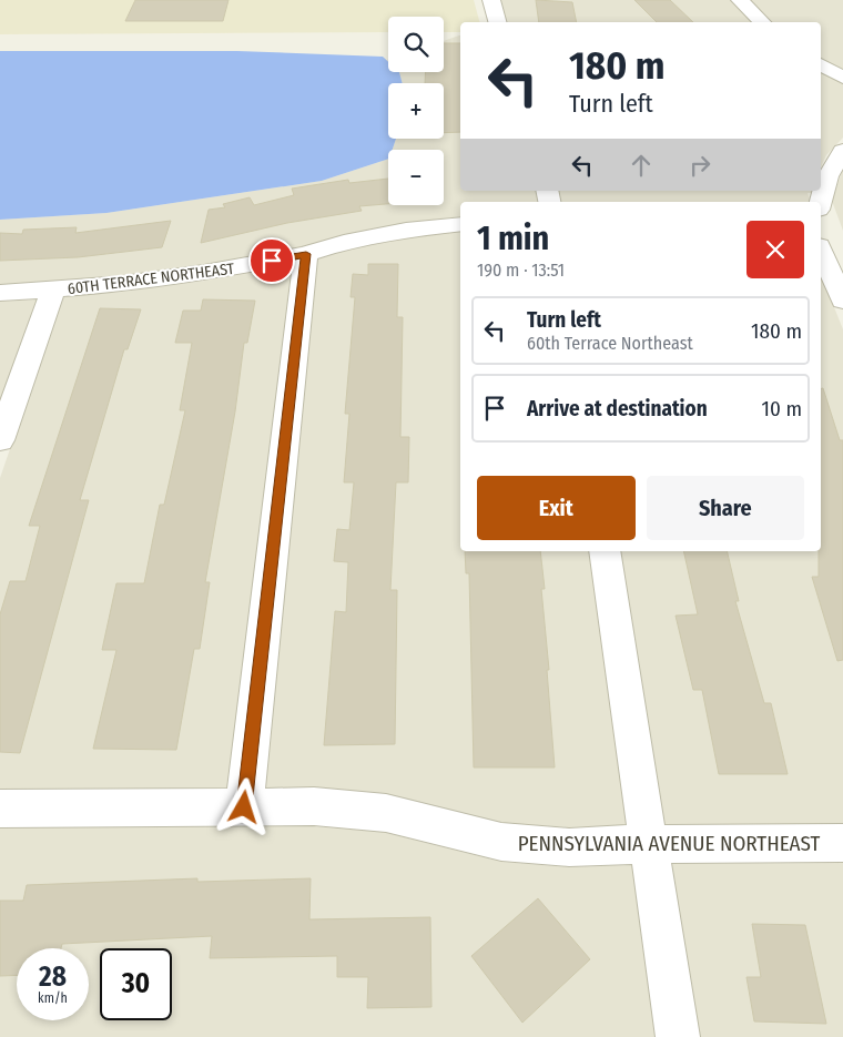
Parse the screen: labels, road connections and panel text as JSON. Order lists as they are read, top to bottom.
{
  "streets": {
    "street": ["60TH TERRACE NORTHEAST", "PENNSYLVANIA AVENUE NORTHEAST"]
  },
  "page": {
    "map_buttons": ["+", "−"],
    "turn": ["180 m", "Turn left"],
    "heading": ["1 min", "190 m · 13:51"],
    "list": [
      {
        "name": "Turn left",
        "note": "60th Terrace Northeast",
        "value": "180 m"
      },
      {
        "name": "Arrive at destination",
        "value": "10 m"
      }
    ],
    "buttons": ["Exit", "Share"],
    "speed": "28 km/h",
    "limit": "30"
  }
}
